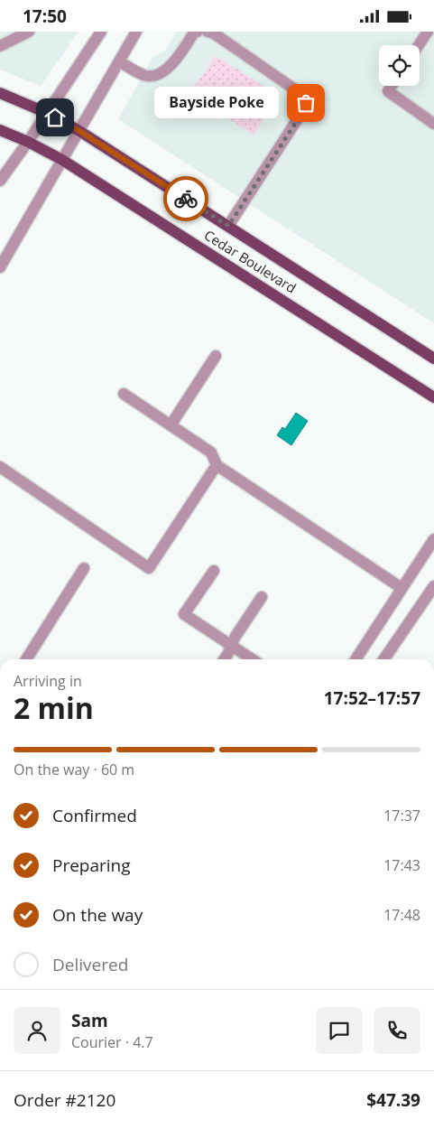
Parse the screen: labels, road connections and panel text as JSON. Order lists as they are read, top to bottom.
{
  "streets": {
    "main road": ["Cedar Boulevard"]
  },
  "places": ["Bayside Poke"],
  "page": {
    "status": "17:50",
    "bubble": "Bayside Poke",
    "heading": ["2 min", "Arriving in", "17:52–17:57"],
    "panel": [
      "Sam",
      "Courier · 4.7",
      "Order #2120",
      "$47.39"
    ],
    "bar": "On the way · 60 m",
    "list": [
      ["Confirmed", "17:37"],
      ["Preparing", "17:43"],
      ["On the way", "17:48"],
      "Delivered"
    ]
  }
}
